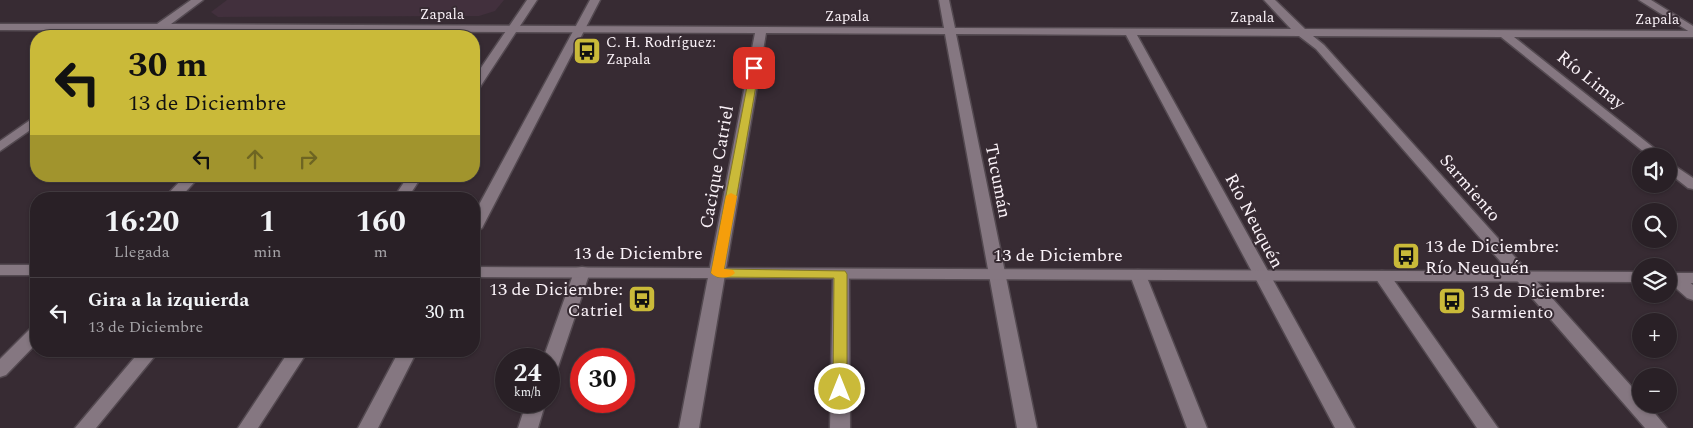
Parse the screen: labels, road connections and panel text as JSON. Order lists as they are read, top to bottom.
{
  "streets": {
    "street": [
      "Zapala",
      "Río Limay",
      "Cacique Catriel",
      "Tucumán",
      "Sarmiento",
      "Río Neuquén",
      "13 de Diciembre"
    ]
  },
  "crossings": [
    ["Zapala", "Río Limay"],
    ["Zapala", "Cacique Catriel"],
    ["Zapala", "Tucumán"],
    ["Zapala", "Sarmiento"],
    ["Zapala", "Río Neuquén"],
    ["Cacique Catriel", "13 de Diciembre"],
    ["Tucumán", "13 de Diciembre"],
    ["Sarmiento", "13 de Diciembre"],
    ["Río Neuquén", "13 de Diciembre"]
  ],
  "places": {
    "bus stop": [
      "C. H. Rodríguez: Zapala",
      "13 de Diciembre: Río Neuquén",
      "13 de Diciembre: Catriel",
      "13 de Diciembre: Sarmiento"
    ]
  },
  "page": {
    "turn": ["30 m", "13 de Diciembre"],
    "map_buttons": ["+", "−"],
    "eta": [
      "16:20",
      "Llegada",
      "1",
      "min",
      "160",
      "m"
    ],
    "list": [
      {
        "name": "Gira a la izquierda",
        "note": "13 de Diciembre",
        "value": "30 m"
      }
    ],
    "speed": "24 km/h",
    "limit": "30"
  }
}
